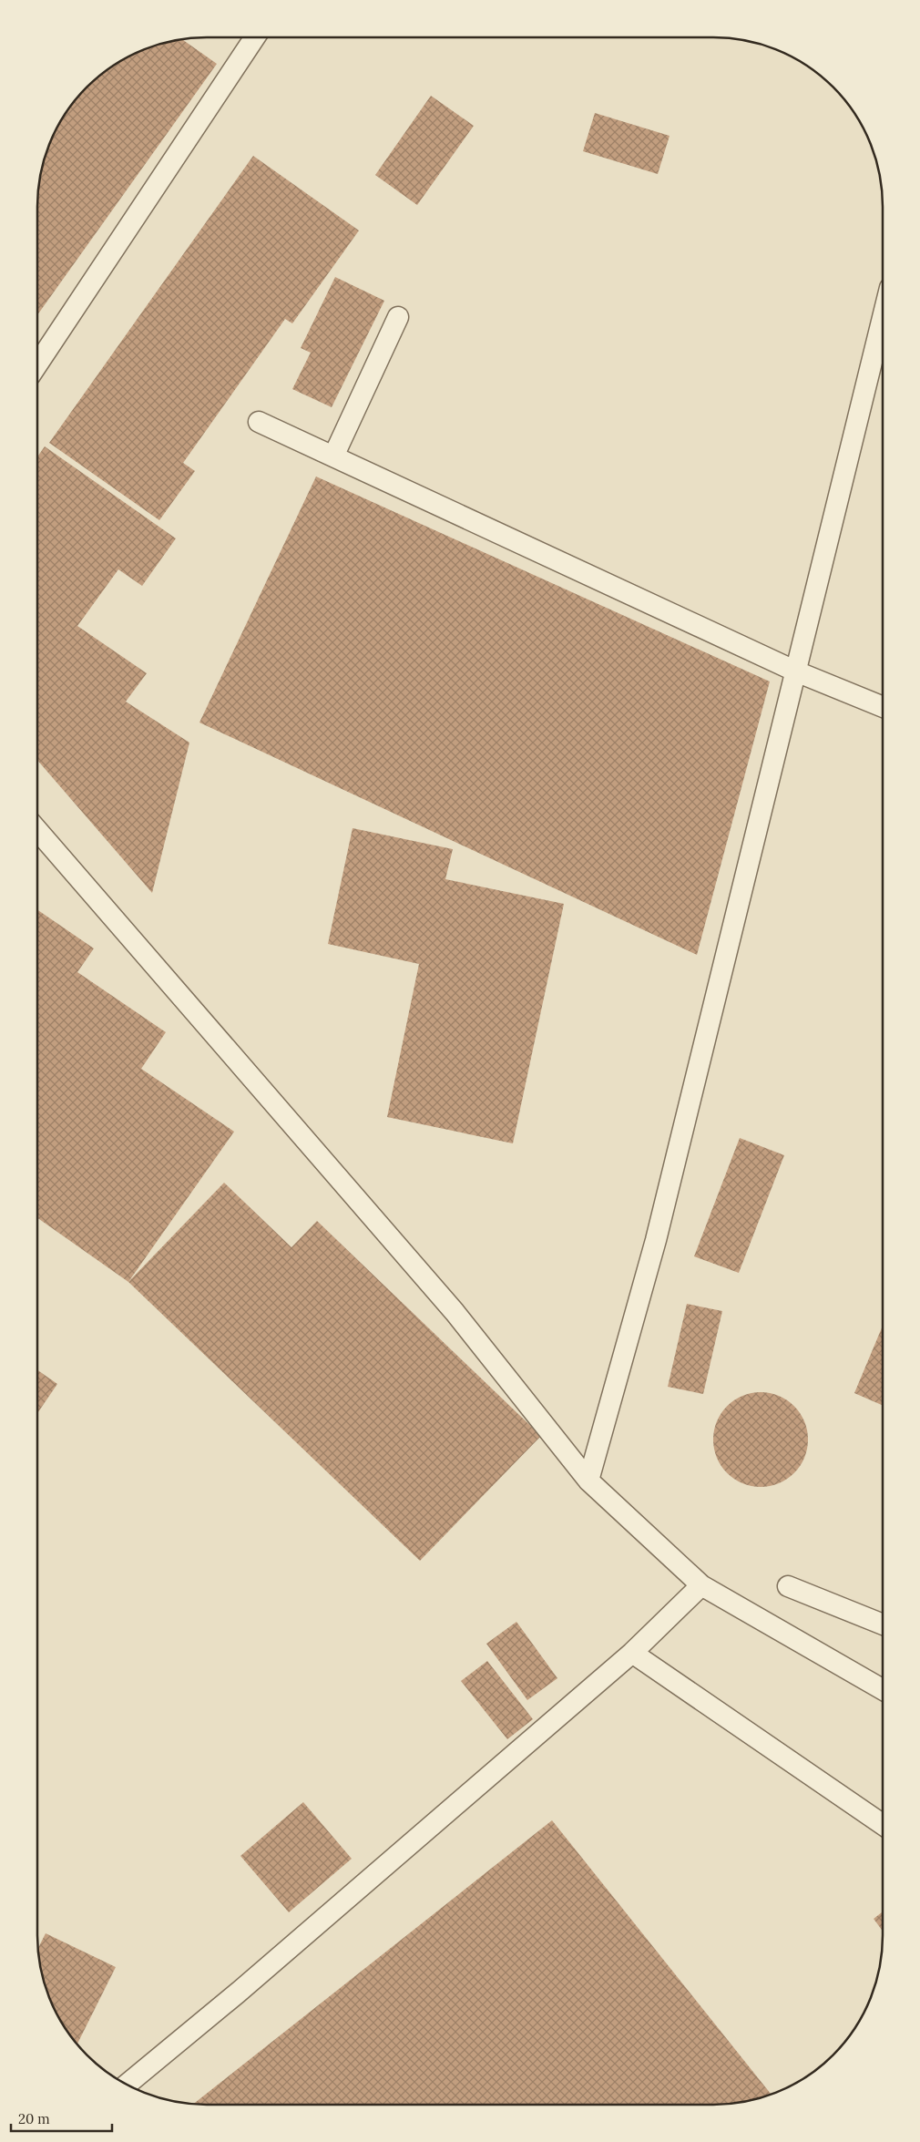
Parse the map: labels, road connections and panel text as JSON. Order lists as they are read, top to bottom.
{
  "scale_bar": "20 m"
}
